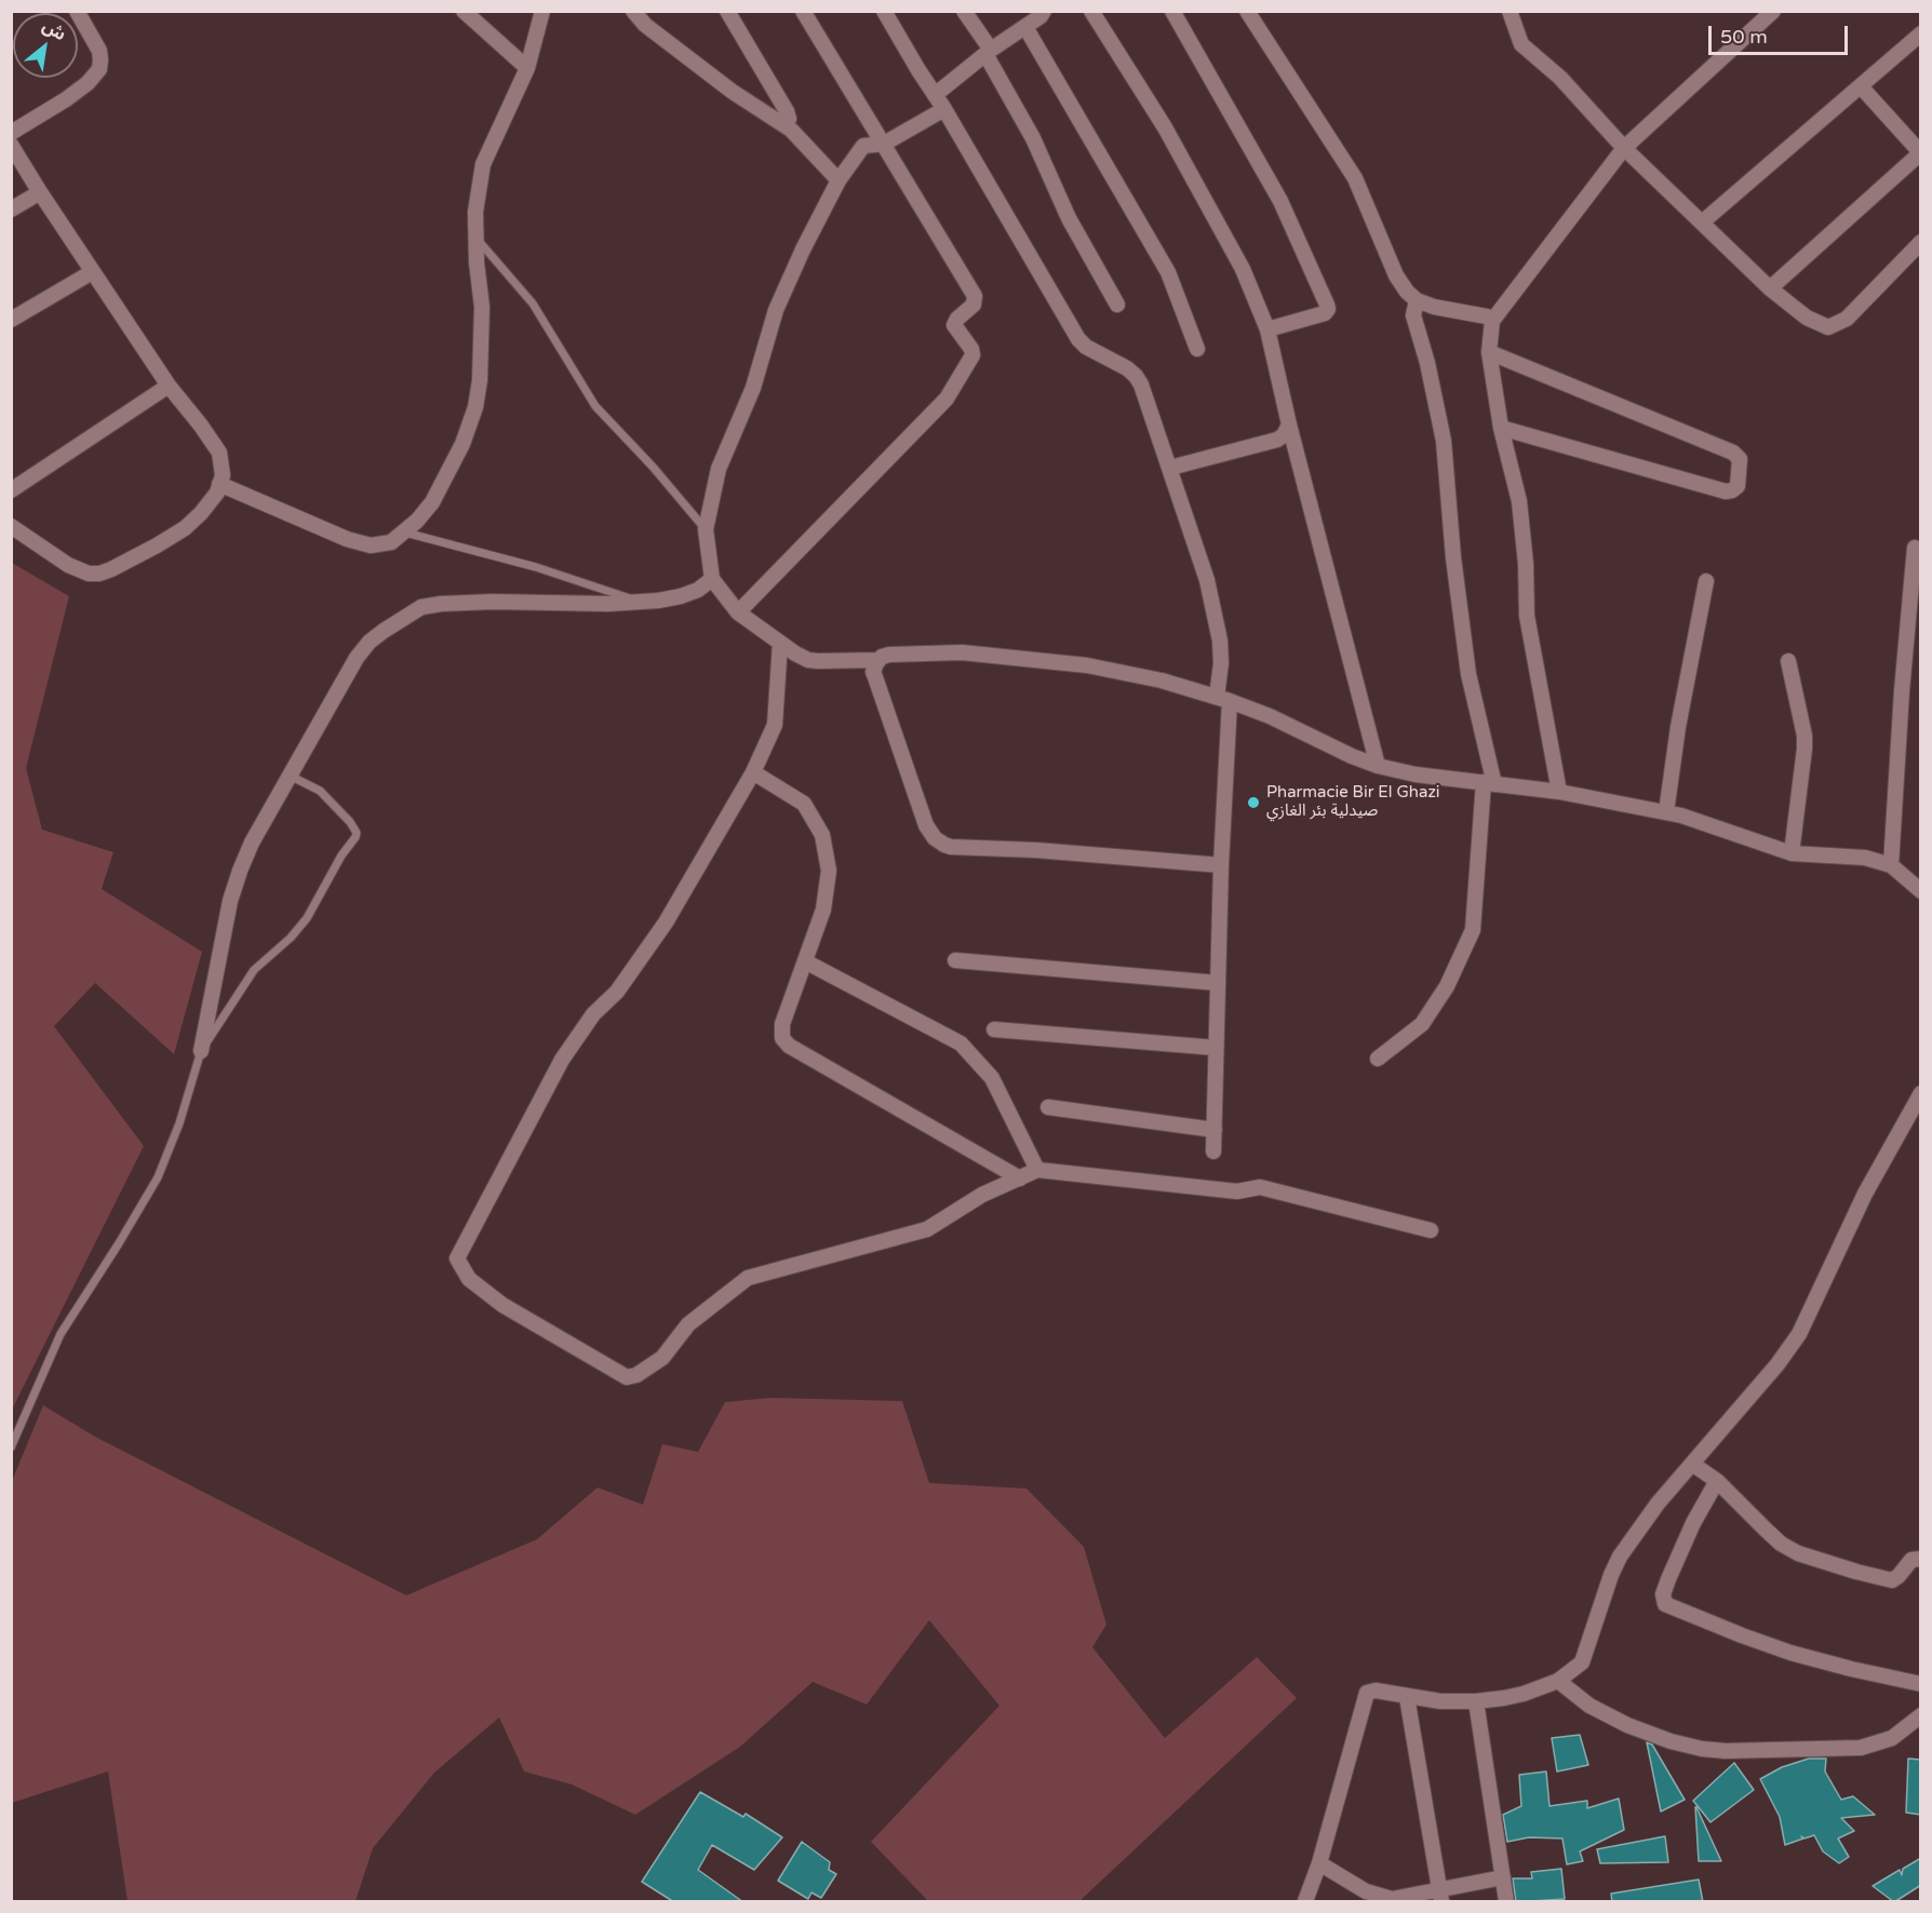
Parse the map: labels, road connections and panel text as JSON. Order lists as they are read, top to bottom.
{
  "places": ["Pharmacie Bir El Ghazi صيدلية بئر الغازي"],
  "scale_bar": "50 m",
  "north": "top right"
}
